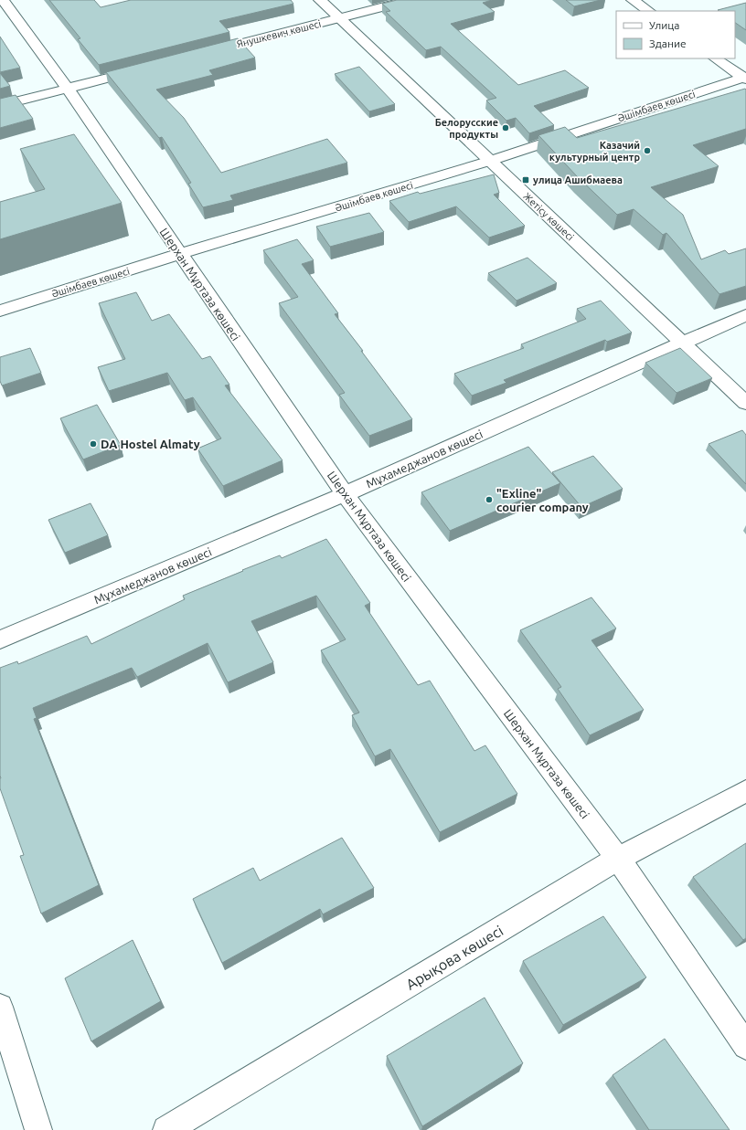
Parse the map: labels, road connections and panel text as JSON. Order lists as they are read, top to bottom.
{
  "streets": {
    "street": [
      "Янушкевич көшесі",
      "Әшімбаев көшесі",
      "Жетісу көшесі",
      "Шерхан Мұртаза көшесі",
      "Мұхамеджанов көшесі",
      "Арықова көшесі"
    ]
  },
  "crossings": [
    ["Янушкевич көшесі", "Жетісу көшесі"],
    ["Әшімбаев көшесі", "Жетісу көшесі"],
    ["Әшімбаев көшесі", "Шерхан Мұртаза көшесі"],
    ["Жетісу көшесі", "Мұхамеджанов көшесі"],
    ["Шерхан Мұртаза көшесі", "Мұхамеджанов көшесі"],
    ["Шерхан Мұртаза көшесі", "Арықова көшесі"]
  ],
  "places": {
    "other": [
      "Белорусские продукты",
      "Казачий культурный центр",
      "DA Hostel Almaty",
      "\"Exline\" courier company"
    ],
    "transit": ["улица Ашибмаева"]
  },
  "legend": ["Улица", "Здание"]
}
